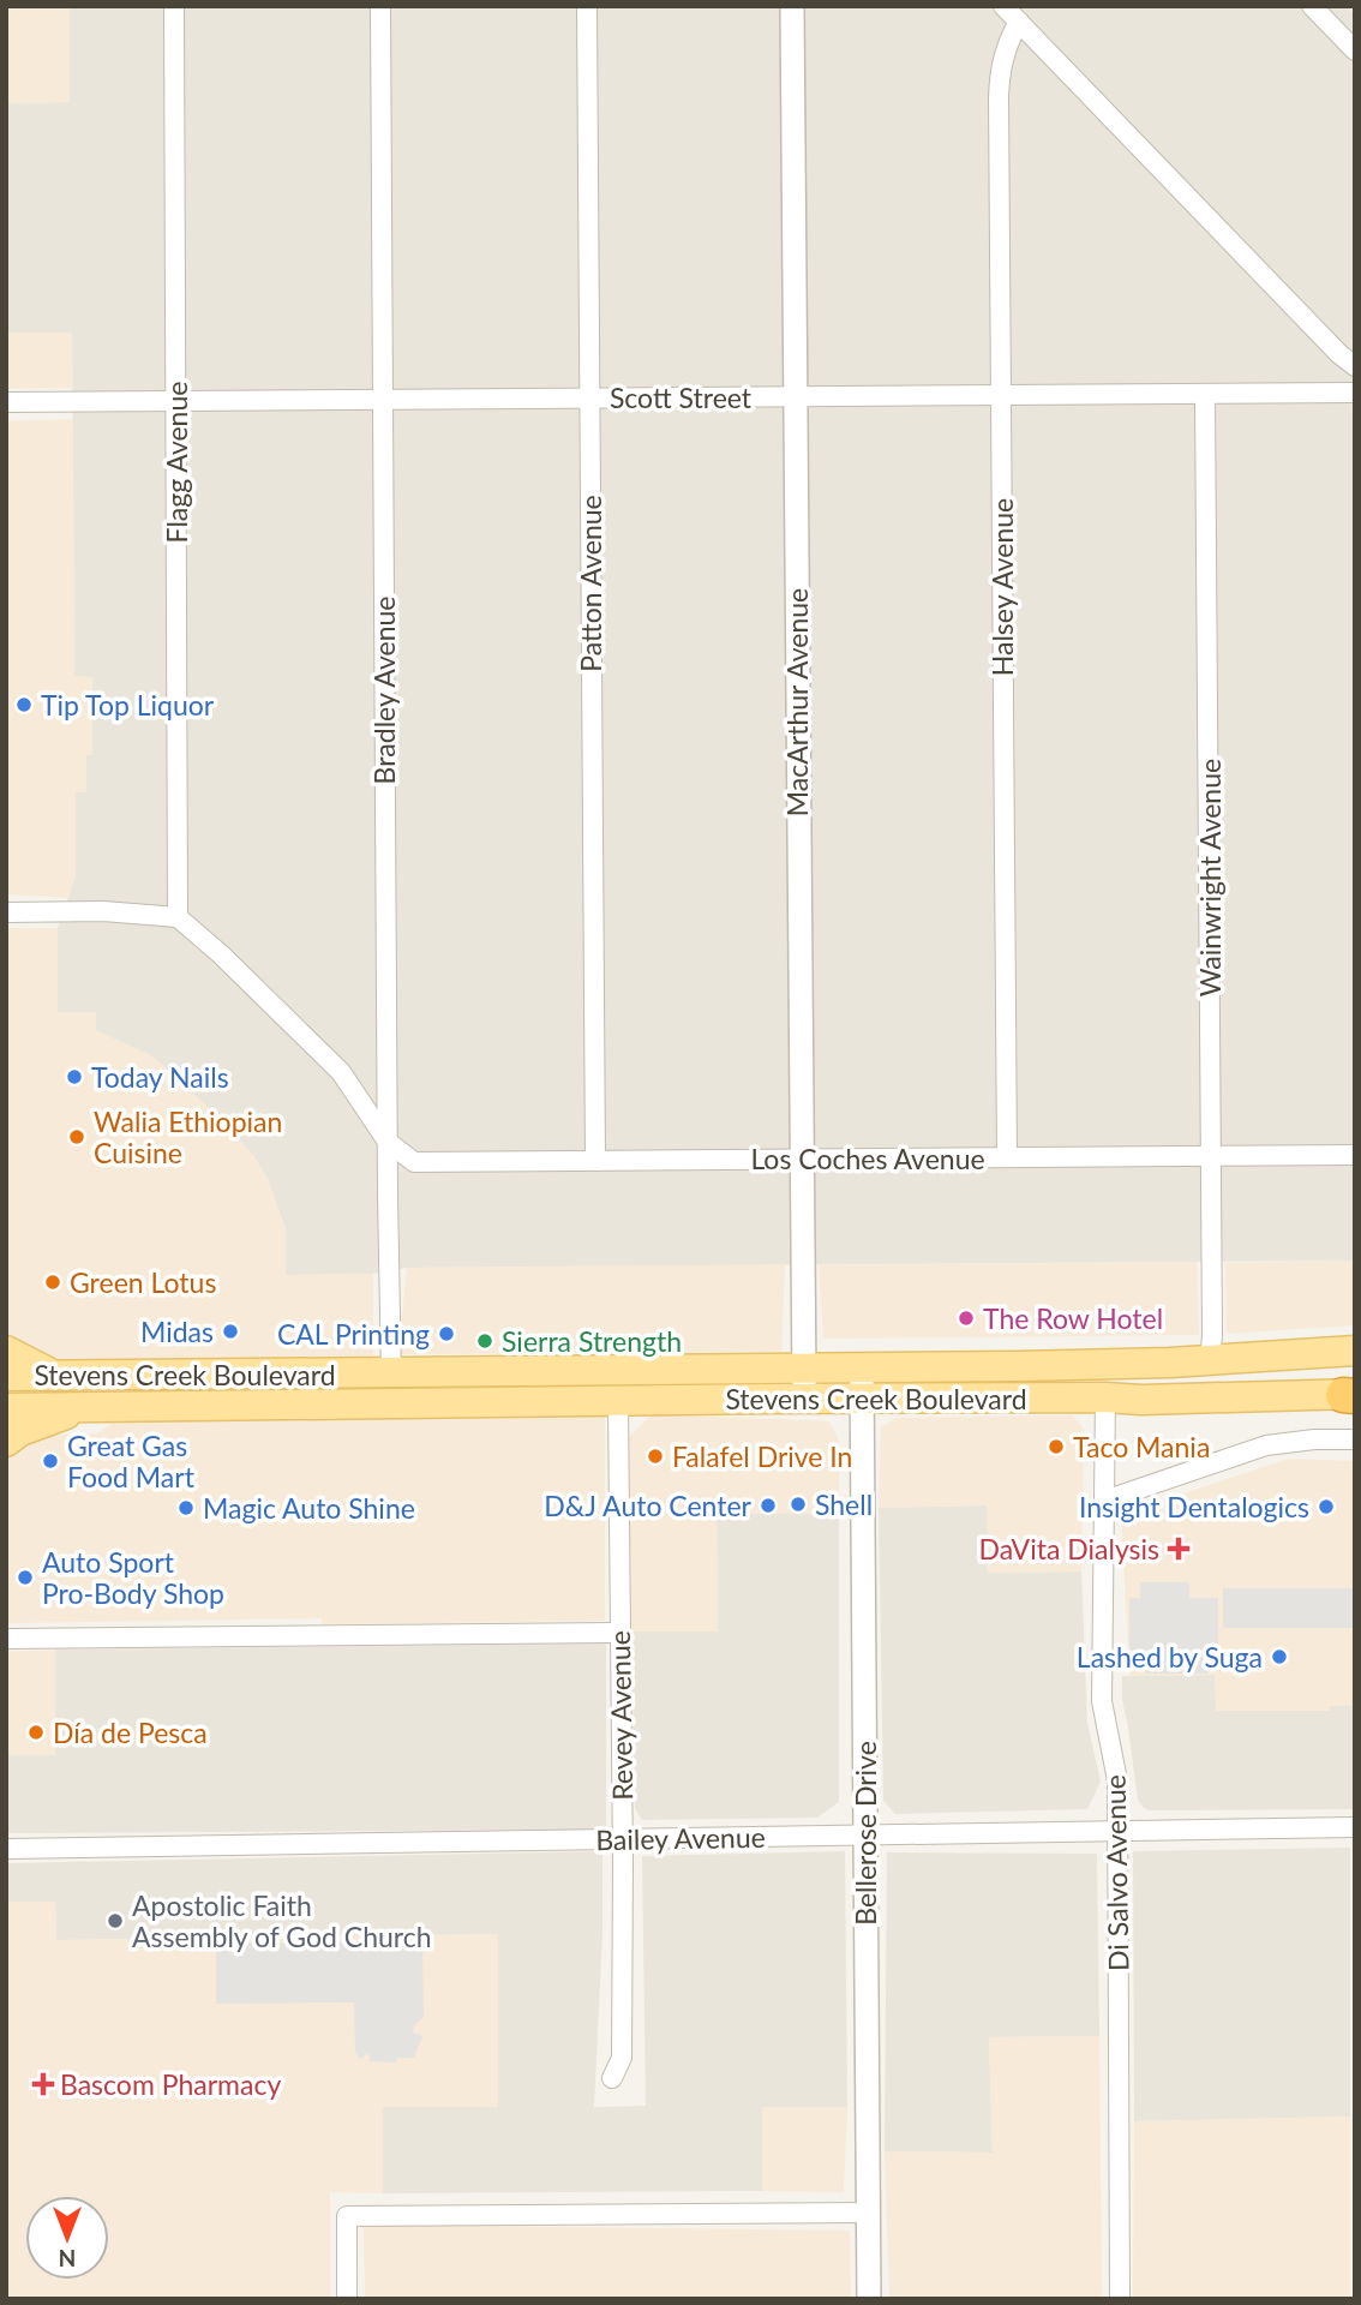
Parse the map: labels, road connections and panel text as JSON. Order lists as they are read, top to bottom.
{
  "streets": {
    "main road": ["Stevens Creek Boulevard"],
    "street": [
      "Scott Street",
      "Flagg Avenue",
      "Patton Avenue",
      "Halsey Avenue",
      "Bradley Avenue",
      "MacArthur Avenue",
      "Wainwright Avenue",
      "Los Coches Avenue",
      "Revey Avenue",
      "Bellerose Drive",
      "Bailey Avenue",
      "Di Salvo Avenue"
    ]
  },
  "crossings": [
    ["Scott Street", "Flagg Avenue"],
    ["Scott Street", "Patton Avenue"],
    ["Scott Street", "Halsey Avenue"],
    ["Scott Street", "Bradley Avenue"],
    ["Scott Street", "MacArthur Avenue"],
    ["Scott Street", "Wainwright Avenue"],
    ["Patton Avenue", "Los Coches Avenue"],
    ["Halsey Avenue", "Los Coches Avenue"],
    ["Bradley Avenue", "Los Coches Avenue"],
    ["Bradley Avenue", "Stevens Creek Boulevard"],
    ["MacArthur Avenue", "Los Coches Avenue"],
    ["MacArthur Avenue", "Stevens Creek Boulevard"],
    ["Wainwright Avenue", "Los Coches Avenue"],
    ["Wainwright Avenue", "Stevens Creek Boulevard"],
    ["Stevens Creek Boulevard", "Revey Avenue"],
    ["Stevens Creek Boulevard", "Bellerose Drive"],
    ["Stevens Creek Boulevard", "Di Salvo Avenue"],
    ["Revey Avenue", "Bailey Avenue"],
    ["Bellerose Drive", "Bailey Avenue"],
    ["Bailey Avenue", "Di Salvo Avenue"]
  ],
  "places": {
    "other": [
      "Tip Top Liquor",
      "Today Nails",
      "Walia Ethiopian Cuisine",
      "Green Lotus",
      "The Row Hotel",
      "Midas",
      "CAL Printing",
      "Sierra Strength",
      "Taco Mania",
      "Falafel Drive In",
      "Great Gas Food Mart",
      "Shell",
      "D&J Auto Center",
      "Insight Dentalogics",
      "Magic Auto Shine",
      "Auto Sport Pro-Body Shop",
      "Lashed by Suga",
      "Día de Pesca",
      "Apostolic Faith Assembly of God Church"
    ],
    "health": ["DaVita Dialysis", "Bascom Pharmacy"]
  },
  "north": "bottom"
}
